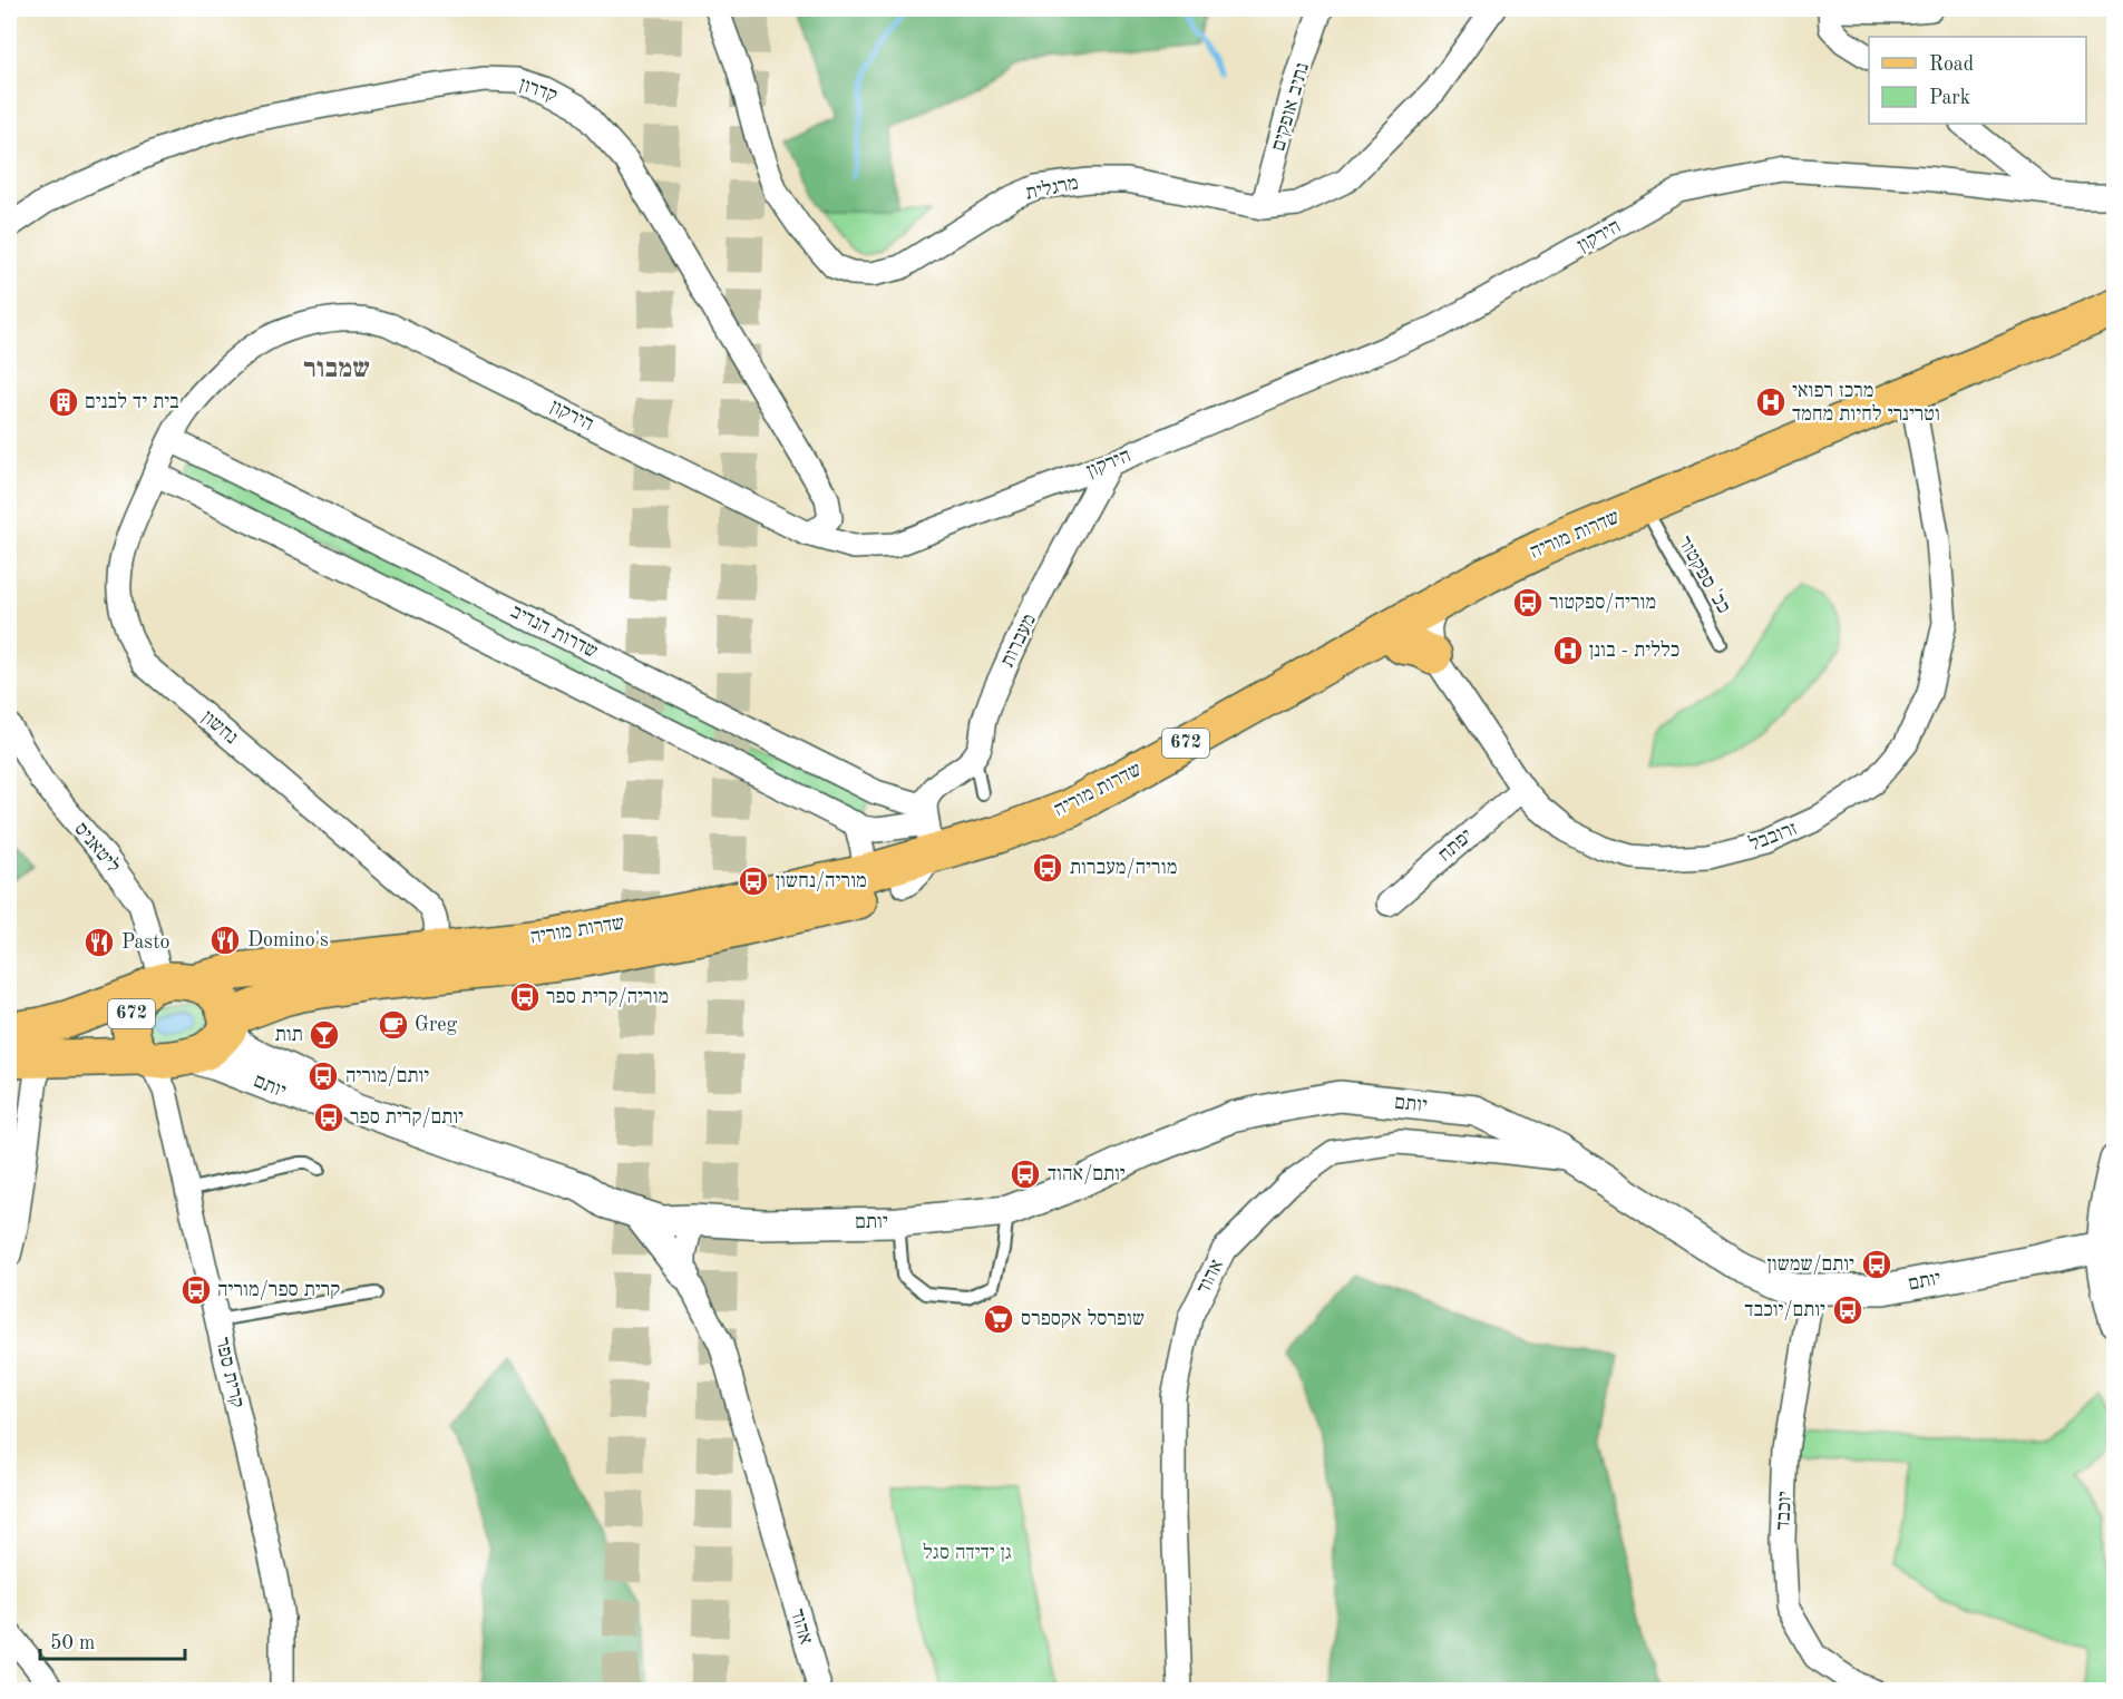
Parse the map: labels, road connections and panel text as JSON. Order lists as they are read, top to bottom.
{
  "streets": {
    "main road": ["שדרות מוריה", "672"],
    "street": [
      "קדרון",
      "נתיב אופקים",
      "מרגלית",
      "הירקון",
      "שדרות הנדיב",
      "מעברות",
      "נחשון",
      "זרובבל",
      "יפתח",
      "ליטאניס",
      "יותם",
      "אהוד",
      "קרית ספר",
      "יוכבד"
    ],
    "lane": ["ככ' ספקטור"]
  },
  "crossings": [
    ["קדרון", "הירקון"],
    ["נתיב אופקים", "מרגלית"],
    ["הירקון", "שדרות הנדיב"],
    ["הירקון", "מעברות"],
    ["הירקון", "נחשון"],
    ["שדרות מוריה", "ככ' ספקטור"],
    ["שדרות מוריה", "שדרות הנדיב"],
    ["שדרות מוריה", "נחשון"],
    ["שדרות מוריה", "672"],
    ["שדרות מוריה", "זרובבל"],
    ["שדרות מוריה", "ליטאניס"],
    ["שדרות מוריה", "יותם"],
    ["שדרות מוריה", "קרית ספר"],
    ["שדרות הנדיב", "נחשון"],
    ["672", "ליטאניס"],
    ["672", "יותם"],
    ["672", "קרית ספר"],
    ["זרובבל", "יפתח"],
    ["ליטאניס", "יותם"],
    ["ליטאניס", "קרית ספר"],
    ["יותם", "אהוד"],
    ["יותם", "קרית ספר"],
    ["יותם", "יוכבד"]
  ],
  "districts": ["שמבור"],
  "parks": ["גן ידידה סגל"],
  "places": {
    "building": ["בית יד לבנים"],
    "hospital": ["מרכז רפואי וטרינרי לחיות מחמד", "כללית - בונן"],
    "bus stop": [
      "מוריה/ספקטור",
      "מוריה/מעברות",
      "מוריה/נחשון",
      "מוריה/קרית ספר",
      "יותם/מוריה",
      "יותם/קרית ספר",
      "יותם/אהוד",
      "יותם/שמשון",
      "קרית ספר/מוריה",
      "יותם/יוכבד"
    ],
    "restaurant": ["Domino's", "Pasto"],
    "cafe": ["Greg"],
    "bar": ["תות"],
    "supermarket": ["שופרסל אקספרס"]
  },
  "legend": ["Road", "Park"],
  "scale_bar": "50 m"
}
